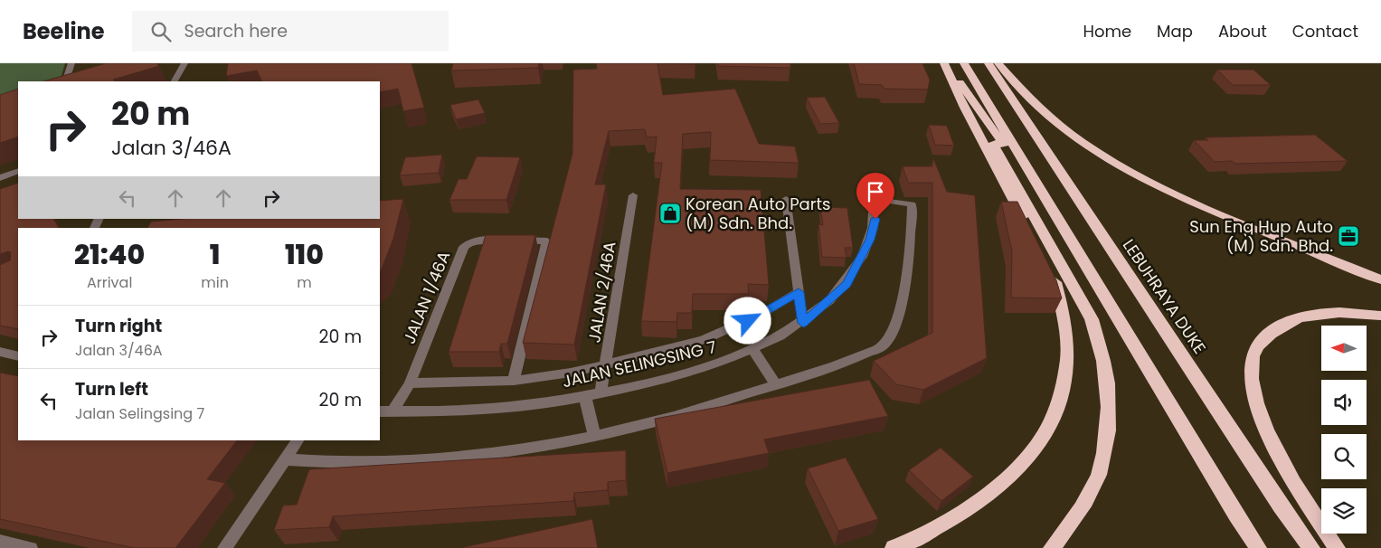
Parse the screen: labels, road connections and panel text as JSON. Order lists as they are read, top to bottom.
{
  "streets": {
    "highway": ["LEBUHRAYA DUKE"],
    "street": ["JALAN 2/46A", "JALAN 1/46A", "JALAN SELINGSING 7"]
  },
  "crossings": [
    ["JALAN 2/46A", "JALAN SELINGSING 7"],
    ["JALAN 1/46A", "JALAN SELINGSING 7"]
  ],
  "places": {
    "shop": ["Korean Auto Parts (M) Sdn. Bhd."],
    "office": ["Sun Eng Hup Auto (M) Sdn. Bhd."]
  },
  "north": "left",
  "page": {
    "header": "Beeline",
    "search": "Search here",
    "nav": [
      "Home",
      "Map",
      "About",
      "Contact"
    ],
    "turn": ["20 m", "Jalan 3/46A"],
    "eta": [
      "21:40",
      "Arrival",
      "1",
      "min",
      "110",
      "m"
    ],
    "list": [
      {
        "name": "Turn right",
        "note": "Jalan 3/46A",
        "value": "20 m"
      },
      {
        "name": "Turn left",
        "note": "Jalan Selingsing 7",
        "value": "20 m"
      }
    ]
  }
}
